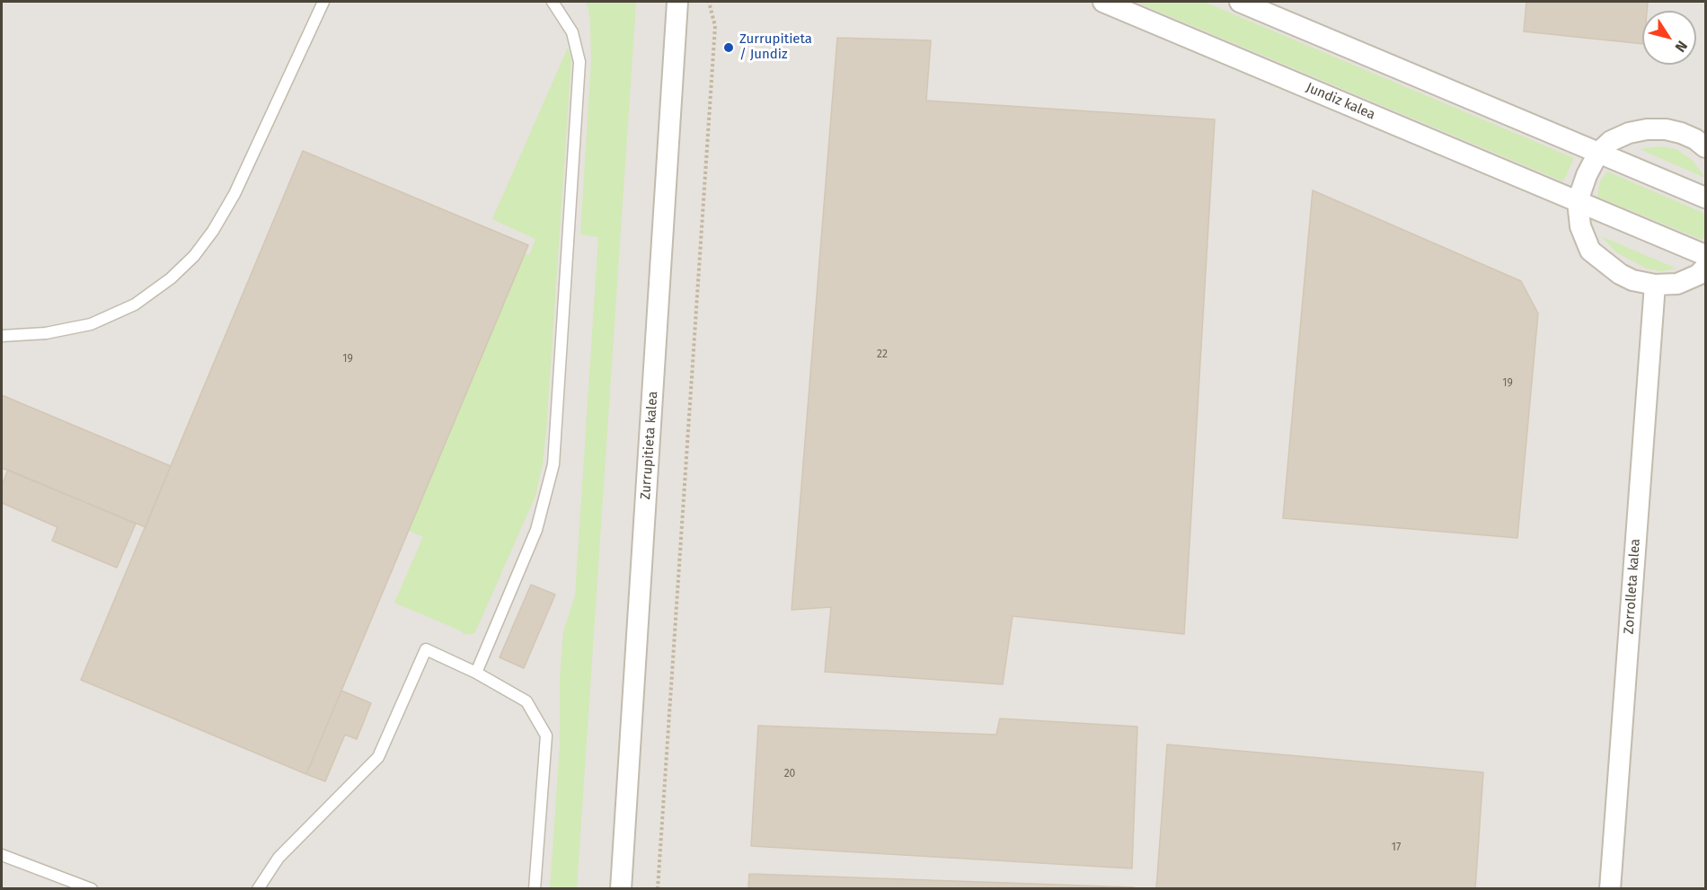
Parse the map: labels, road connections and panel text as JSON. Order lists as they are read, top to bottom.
{
  "streets": {
    "street": ["Jundiz kalea", "Zurrupitieta kalea", "Zorrolleta kalea"]
  },
  "places": ["Zurrupitieta / Jundiz"],
  "house_numbers": [
    "22",
    "19",
    "19",
    "20",
    "17"
  ],
  "north": "bottom right"
}
